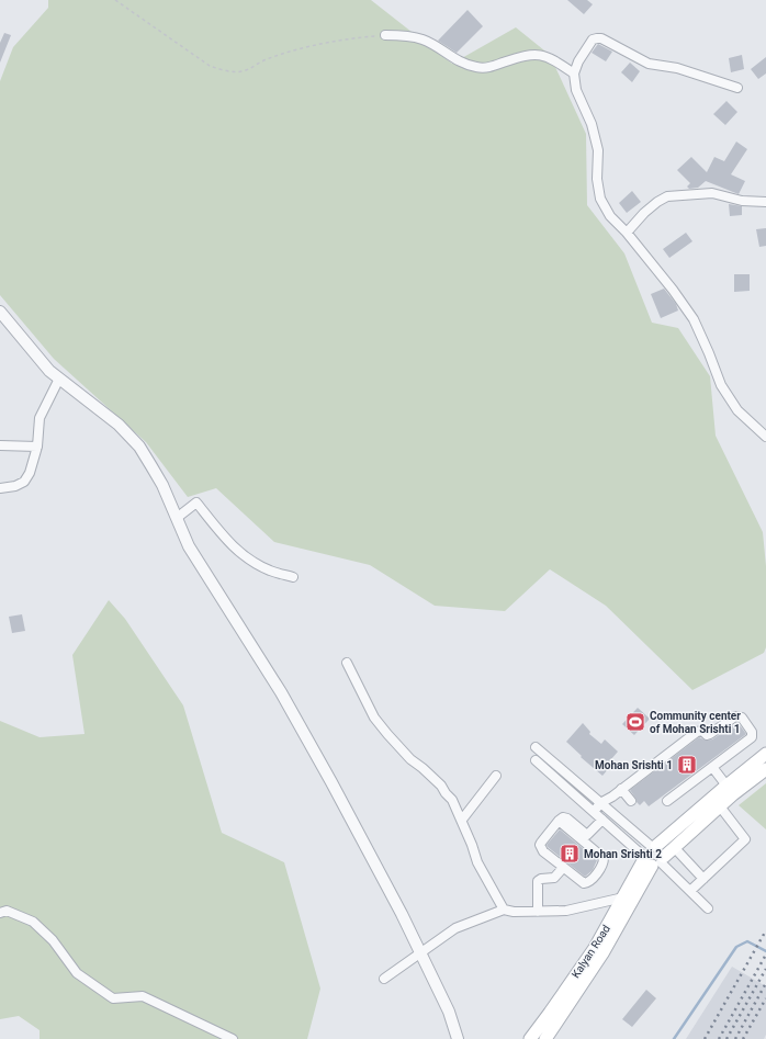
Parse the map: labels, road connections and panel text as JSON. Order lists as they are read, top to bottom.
{
  "streets": {
    "main road": ["Kalyan Road"]
  },
  "places": {
    "sports": ["Community center of Mohan Srishti 1"],
    "building": ["Mohan Srishti 1", "Mohan Srishti 2"]
  }
}
